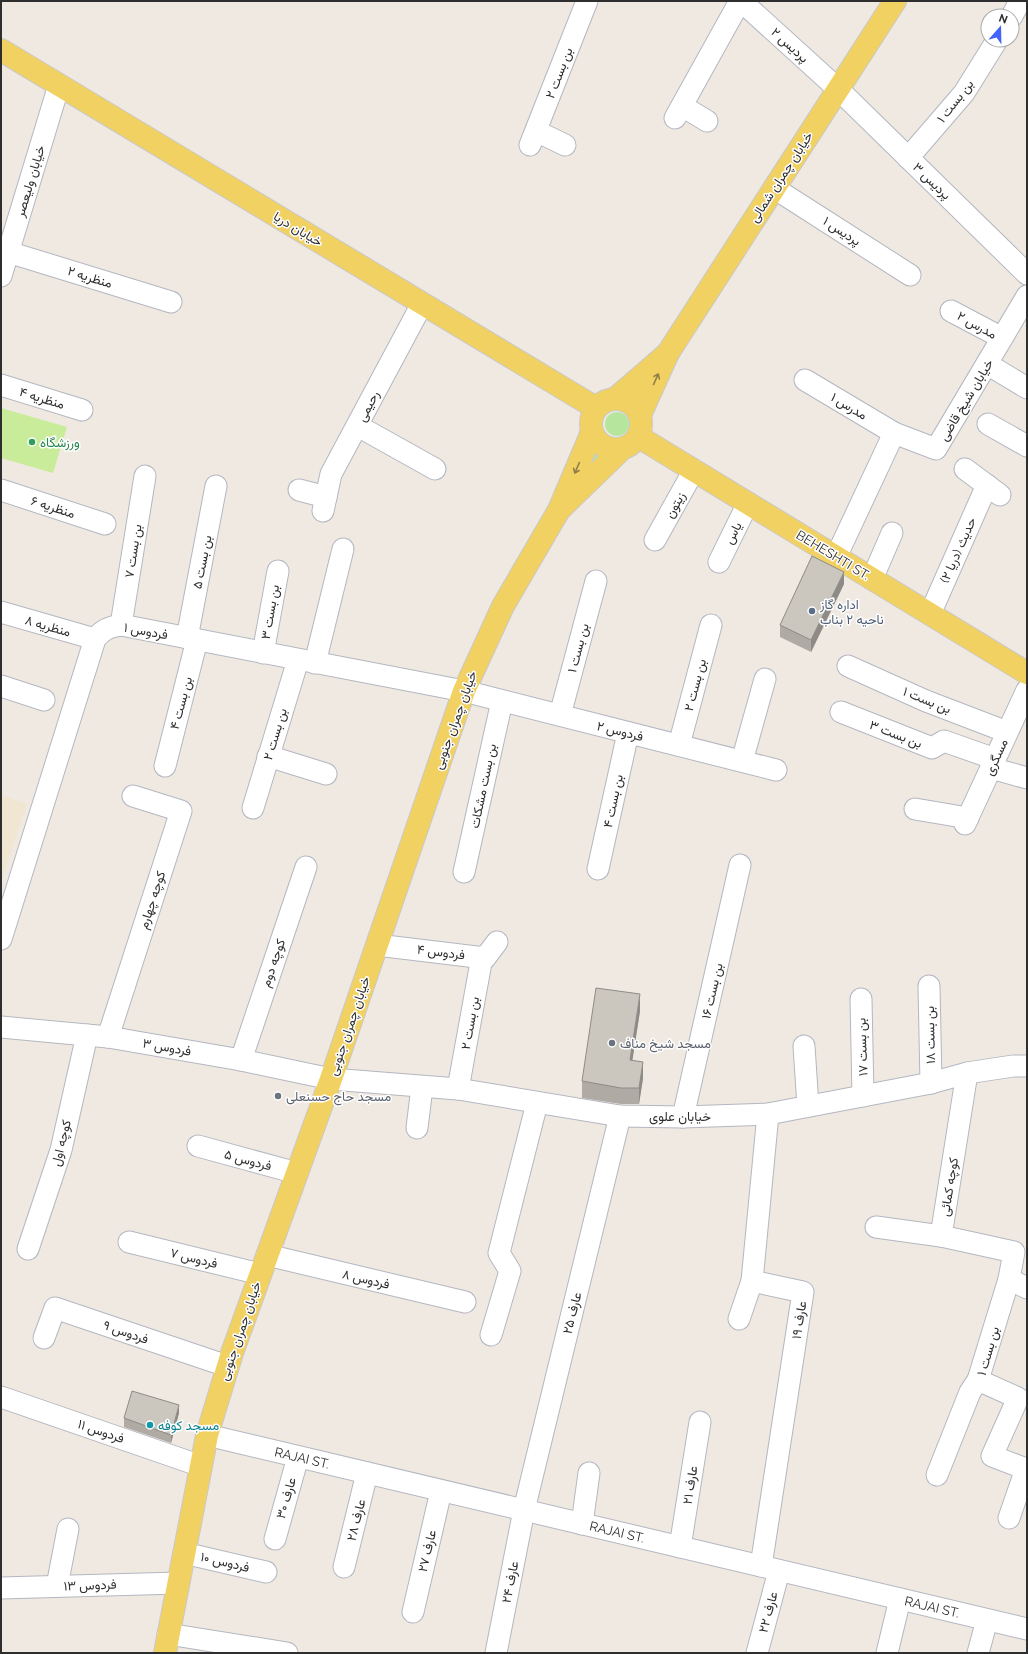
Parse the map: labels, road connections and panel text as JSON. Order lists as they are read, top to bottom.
{
  "streets": {
    "main road": [
      "خیابان چمران شمالی",
      "خیابان دریا",
      "BEHESHTI ST.",
      "خیابان چمران جنوبی"
    ],
    "street": [
      "پردیس ۲",
      "بن بست ۲",
      "بن بست ۱",
      "خیابان ولیعصر",
      "پردیس ۳",
      "پردیس ۱",
      "منظریه ۲",
      "مدرس ۲",
      "منظریه ۴",
      "خیابان شیخ قاضی",
      "رحیمی",
      "مدرس ۱",
      "زیتون",
      "منظریه ۶",
      "یاس",
      "حدیث (دریا ۲)",
      "بن بست ۷",
      "بن بست ۵",
      "بن بست ۳",
      "منظریه ۸",
      "فردوس ۱",
      "بن بست ۴",
      "فردوس ۲",
      "مسگری",
      "بن بست مشکات",
      "کوچه چهارم",
      "فردوس ۴",
      "کوچه دوم",
      "بن بست ۱۶",
      "بن بست ۱۸",
      "فردوس ۳",
      "بن بست ۱۷",
      "خیابان علوی",
      "کوچه اول",
      "فردوس ۵",
      "کوچه کمائی",
      "فردوس ۷",
      "فردوس ۸",
      "عارف ۲۵",
      "عارف ۱۹",
      "فردوس ۹",
      "فردوس ۱۱",
      "RAJAI ST.",
      "عارف ۲۱",
      "عارف ۳۰",
      "عارف ۲۸",
      "عارف ۲۷",
      "فردوس ۱۰",
      "عارف ۲۴",
      "فردوس ۱۳",
      "عارف ۲۲"
    ]
  },
  "crossings": [
    ["پردیس ۲", "خیابان چمران شمالی"],
    ["پردیس ۲", "پردیس ۳"],
    ["بن بست ۲", "فردوس ۱"],
    ["بن بست ۲", "فردوس ۲"],
    ["بن بست ۲", "فردوس ۴"],
    ["بن بست ۲", "خیابان علوی"],
    ["بن بست ۱", "پردیس ۳"],
    ["بن بست ۱", "فردوس ۲"],
    ["بن بست ۱", "مسگری"],
    ["بن بست ۱", "کوچه کمائی"],
    ["خیابان چمران شمالی", "پردیس ۳"],
    ["خیابان چمران شمالی", "خیابان دریا"],
    ["خیابان چمران شمالی", "پردیس ۱"],
    ["خیابان چمران شمالی", "BEHESHTI ST."],
    ["خیابان چمران شمالی", "خیابان چمران جنوبی"],
    ["خیابان ولیعصر", "خیابان دریا"],
    ["خیابان ولیعصر", "منظریه ۲"],
    ["خیابان دریا", "رحیمی"],
    ["خیابان دریا", "BEHESHTI ST."],
    ["خیابان دریا", "خیابان چمران جنوبی"],
    ["مدرس ۲", "خیابان شیخ قاضی"],
    ["خیابان شیخ قاضی", "مدرس ۱"],
    ["زیتون", "BEHESHTI ST."],
    ["یاس", "BEHESHTI ST."],
    ["حدیث (دریا ۲)", "BEHESHTI ST."],
    ["بن بست ۷", "فردوس ۱"],
    ["BEHESHTI ST.", "خیابان چمران جنوبی"],
    ["بن بست ۵", "فردوس ۱"],
    ["بن بست ۵", "بن بست ۴"],
    ["بن بست ۳", "فردوس ۱"],
    ["بن بست ۳", "مسگری"],
    ["منظریه ۸", "فردوس ۱"],
    ["فردوس ۱", "بن بست ۴"],
    ["فردوس ۱", "خیابان چمران جنوبی"],
    ["فردوس ۱", "فردوس ۲"],
    ["بن بست ۴", "فردوس ۲"],
    ["خیابان چمران جنوبی", "فردوس ۲"],
    ["خیابان چمران جنوبی", "فردوس ۴"],
    ["خیابان چمران جنوبی", "فردوس ۳"],
    ["خیابان چمران جنوبی", "خیابان علوی"],
    ["خیابان چمران جنوبی", "فردوس ۵"],
    ["خیابان چمران جنوبی", "فردوس ۷"],
    ["خیابان چمران جنوبی", "فردوس ۸"],
    ["خیابان چمران جنوبی", "فردوس ۹"],
    ["خیابان چمران جنوبی", "فردوس ۱۱"],
    ["خیابان چمران جنوبی", "RAJAI ST."],
    ["خیابان چمران جنوبی", "فردوس ۱۰"],
    ["خیابان چمران جنوبی", "فردوس ۱۳"],
    ["فردوس ۲", "بن بست مشکات"],
    ["کوچه چهارم", "فردوس ۳"],
    ["کوچه دوم", "فردوس ۳"],
    ["بن بست ۱۶", "خیابان علوی"],
    ["بن بست ۱۸", "خیابان علوی"],
    ["فردوس ۳", "خیابان علوی"],
    ["فردوس ۳", "کوچه اول"],
    ["بن بست ۱۷", "خیابان علوی"],
    ["خیابان علوی", "کوچه کمائی"],
    ["خیابان علوی", "عارف ۲۵"],
    ["فردوس ۷", "فردوس ۸"],
    ["عارف ۲۵", "RAJAI ST."],
    ["عارف ۲۵", "عارف ۲۴"],
    ["عارف ۱۹", "RAJAI ST."],
    ["عارف ۱۹", "عارف ۲۲"],
    ["RAJAI ST.", "عارف ۲۱"],
    ["RAJAI ST.", "عارف ۳۰"],
    ["RAJAI ST.", "عارف ۲۸"],
    ["RAJAI ST.", "عارف ۲۷"],
    ["RAJAI ST.", "عارف ۲۴"],
    ["RAJAI ST.", "عارف ۲۲"]
  ],
  "places": [
    "ورزشگاه",
    "اداره گاز ناحیه ۲ بناب",
    "مسجد شیخ مناف",
    "مسجد حاج حسنعلی",
    "مسجد کوفه"
  ],
  "north": "top"
}
